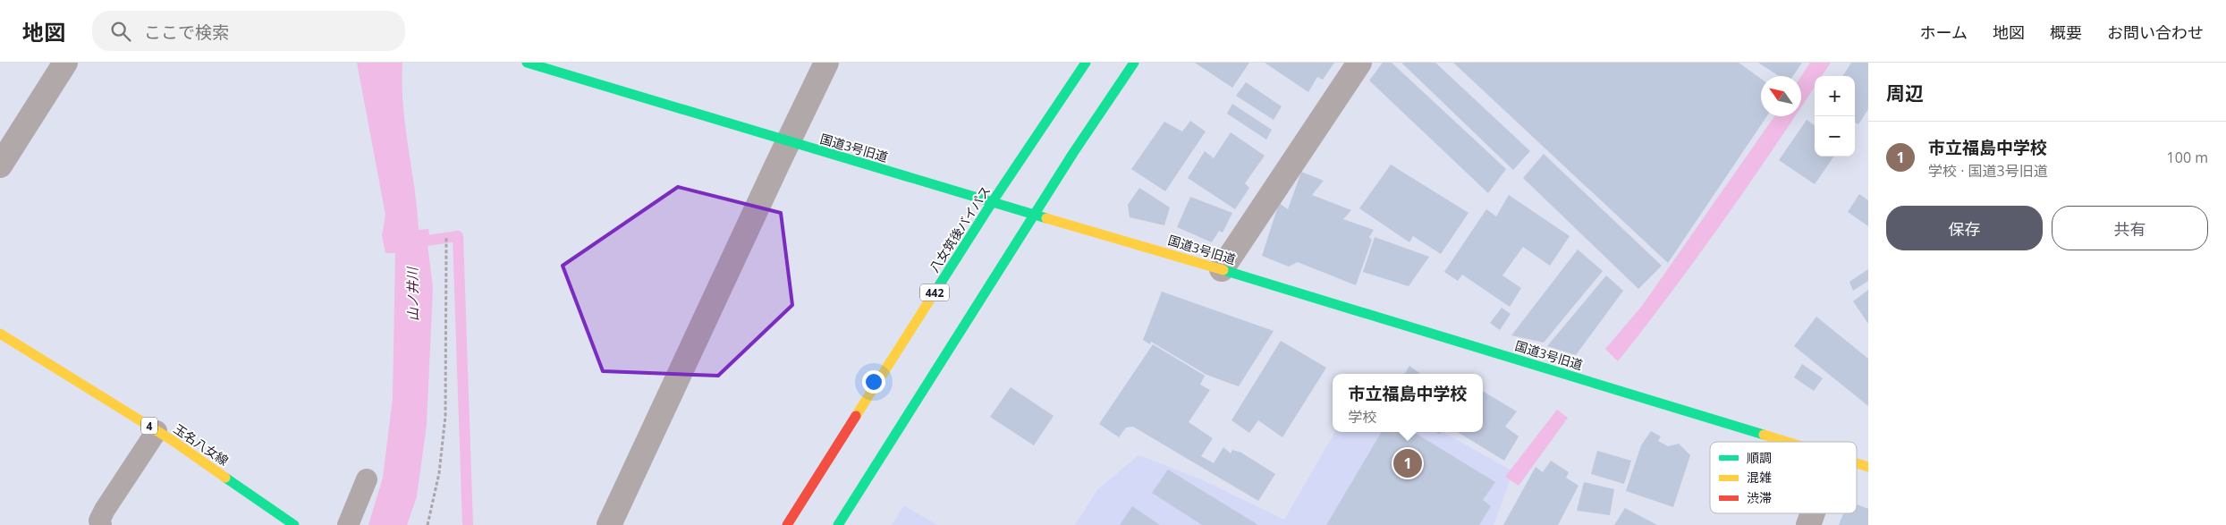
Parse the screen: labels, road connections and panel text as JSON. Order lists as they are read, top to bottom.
{
  "streets": {
    "main road": [
      "国道3号旧道",
      "八女筑後バイパス",
      "442",
      "4",
      "玉名八女線"
    ]
  },
  "crossings": [
    ["国道3号旧道", "八女筑後バイパス"]
  ],
  "water": ["山ノ井川"],
  "legend": ["順調", "混雑", "渋滞"],
  "north": "top left",
  "page": {
    "header": "地図",
    "search": "ここで検索",
    "nav": [
      "ホーム",
      "地図",
      "概要",
      "お問い合わせ"
    ],
    "heading": "周辺",
    "map_buttons": ["+", "−"],
    "list": [
      {
        "mark": "1",
        "name": "市立福島中学校",
        "note": "学校 · 国道3号旧道",
        "value": "100 m"
      }
    ],
    "buttons": ["保存", "共有"],
    "popup": ["市立福島中学校", "学校"],
    "pins": "1"
  }
}
